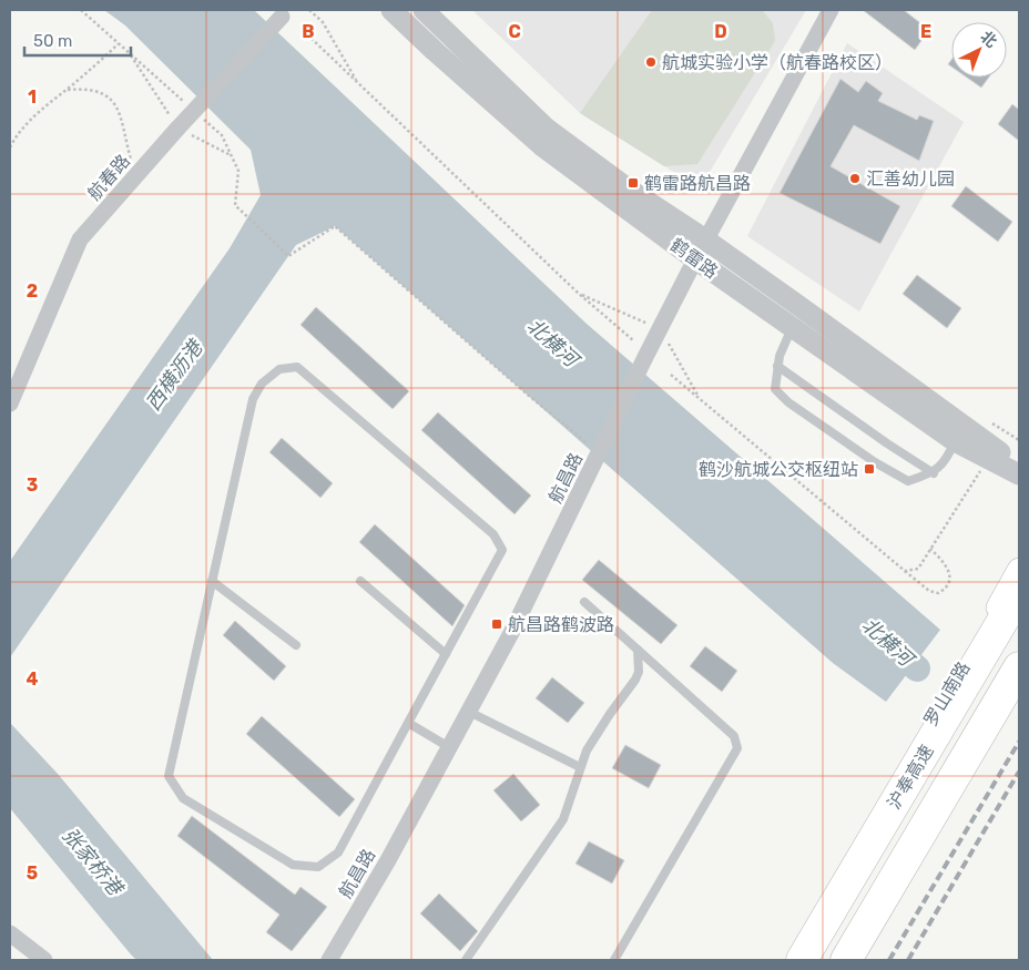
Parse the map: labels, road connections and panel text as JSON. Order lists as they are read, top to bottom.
{
  "streets": {
    "highway": ["沪奉高速"],
    "main road": ["罗山南路"],
    "street": ["航春路", "鹤雷路", "航昌路"]
  },
  "crossings": [
    ["鹤雷路", "航昌路"]
  ],
  "water": ["北横河", "西横沥港", "张家桥港"],
  "places": {
    "other": ["航城实验小学（航春路校区）", "汇善幼儿园"],
    "transit": ["鹤雷路航昌路", "鹤沙航城公交枢纽站", "航昌路鹤波路"]
  },
  "scale_bar": "50 m",
  "north": "top right",
  "grid": {
    "columns": [
      "B",
      "C",
      "D",
      "E"
    ],
    "rows": [
      "1",
      "2",
      "3",
      "4",
      "5"
    ]
  }
}
